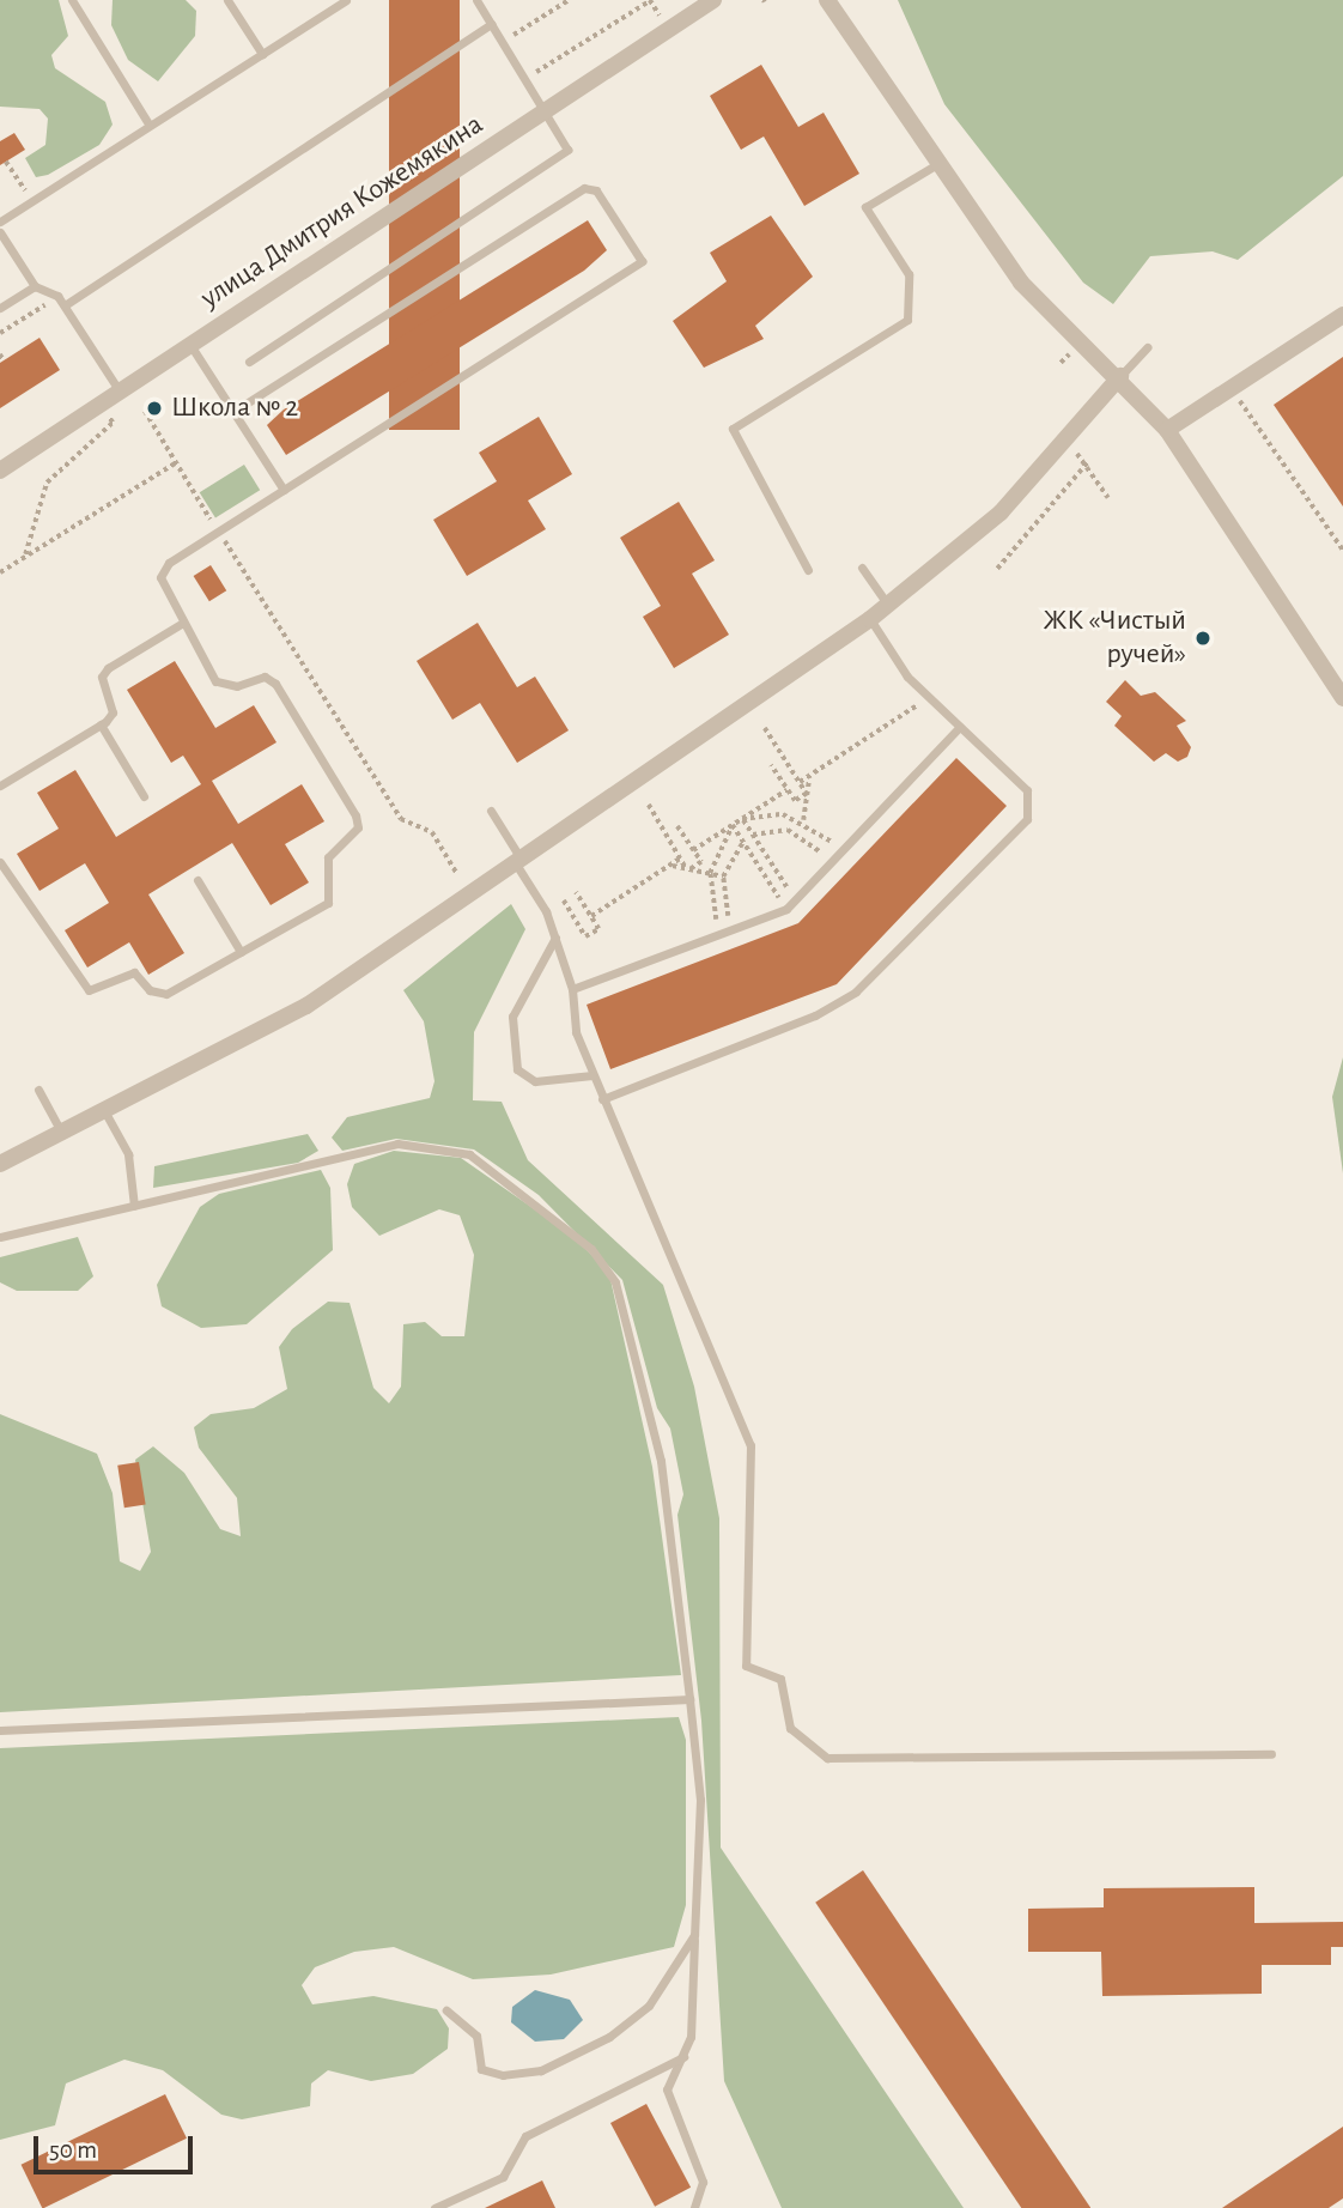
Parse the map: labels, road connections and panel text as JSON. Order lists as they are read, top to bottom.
{
  "streets": {
    "street": ["улица Дмитрия Кожемякина"]
  },
  "places": ["Школа № 2", "ЖК «Чистый ручей»"],
  "scale_bar": "50 m"
}
